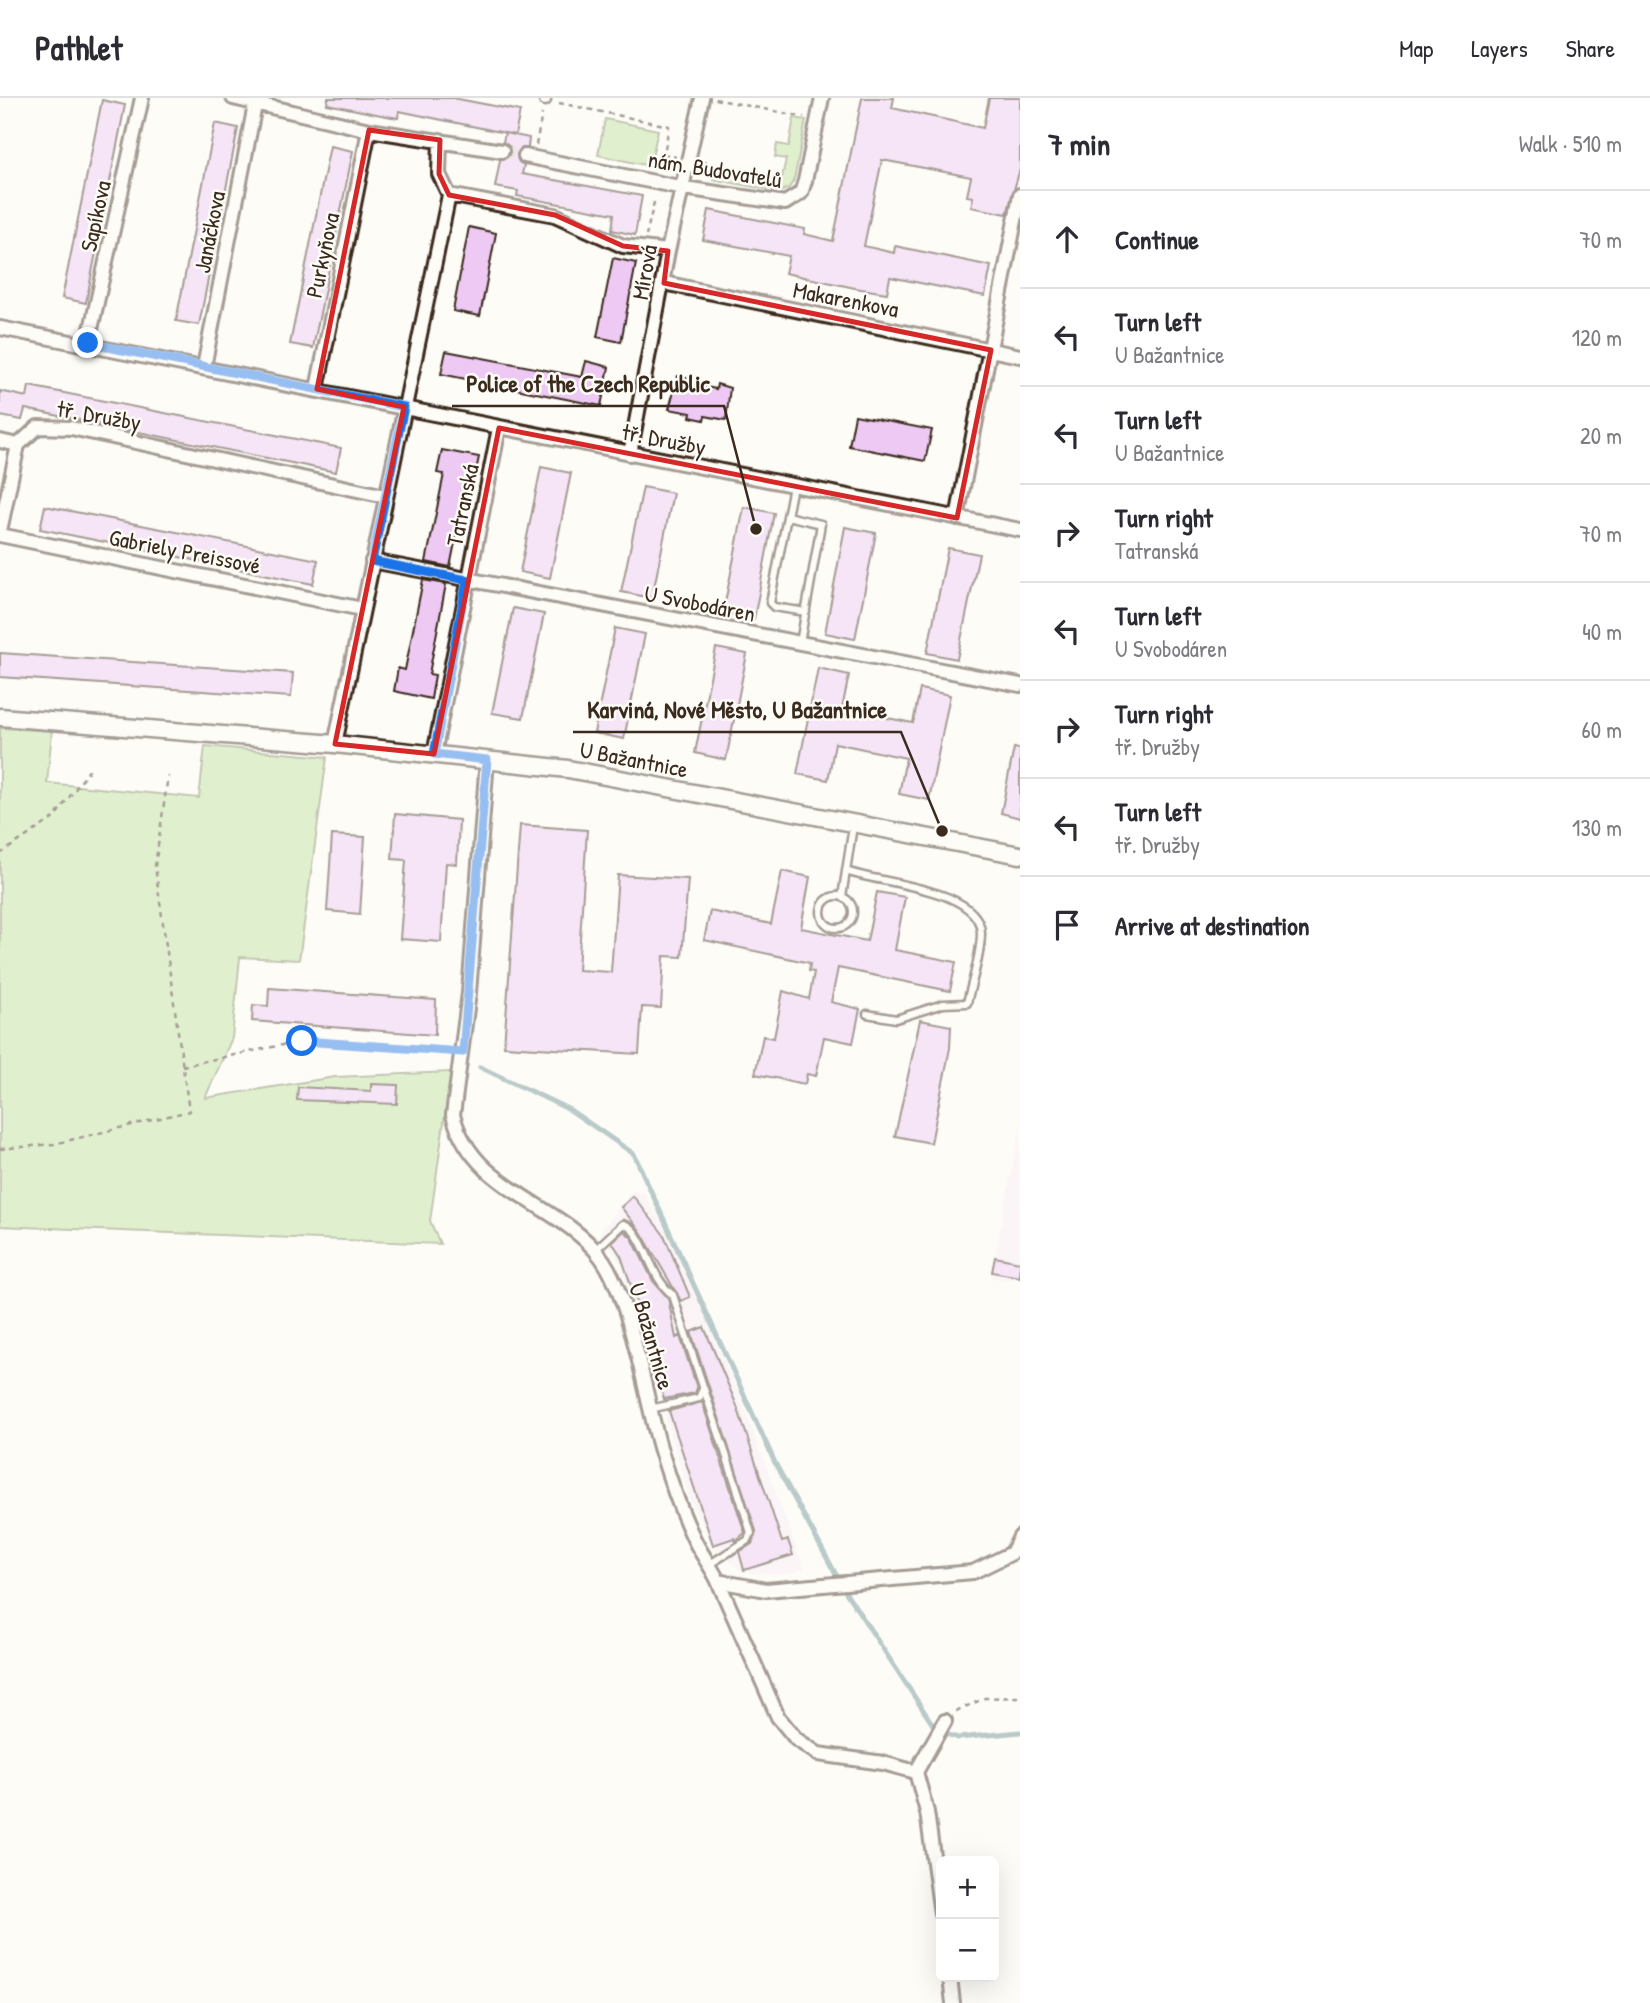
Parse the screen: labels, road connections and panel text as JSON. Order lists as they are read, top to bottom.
{
  "streets": {
    "street": [
      "nám. Budovatelů",
      "Sapíkova",
      "Janáčkova",
      "Purkyňova",
      "Mírová",
      "Makarenkova",
      "tř. Družby",
      "Tatranská",
      "Gabriely Preissové",
      "U Svobodáren",
      "U Bažantnice"
    ]
  },
  "crossings": [
    ["nám. Budovatelů", "Mírová"],
    ["Sapíkova", "tř. Družby"],
    ["Janáčkova", "tř. Družby"],
    ["Purkyňova", "tř. Družby"],
    ["Mírová", "Makarenkova"],
    ["Mírová", "tř. Družby"],
    ["tř. Družby", "Tatranská"],
    ["Tatranská", "U Svobodáren"],
    ["Tatranská", "U Bažantnice"]
  ],
  "places": ["Police of the Czech Republic", "Karviná, Nové Město, U Bažantnice"],
  "page": {
    "header": "Pathlet",
    "nav": ["Map", "Layers", "Share"],
    "heading": ["7 min", "Walk · 510 m"],
    "list": [
      ["Continue", "70 m"],
      ["Turn left", "U Bažantnice", "120 m"],
      ["Turn left", "U Bažantnice", "20 m"],
      ["Turn right", "Tatranská", "70 m"],
      ["Turn left", "U Svobodáren", "40 m"],
      ["Turn right", "tř. Družby", "60 m"],
      ["Turn left", "tř. Družby", "130 m"],
      "Arrive at destination"
    ],
    "map_buttons": ["+", "−"]
  }
}
